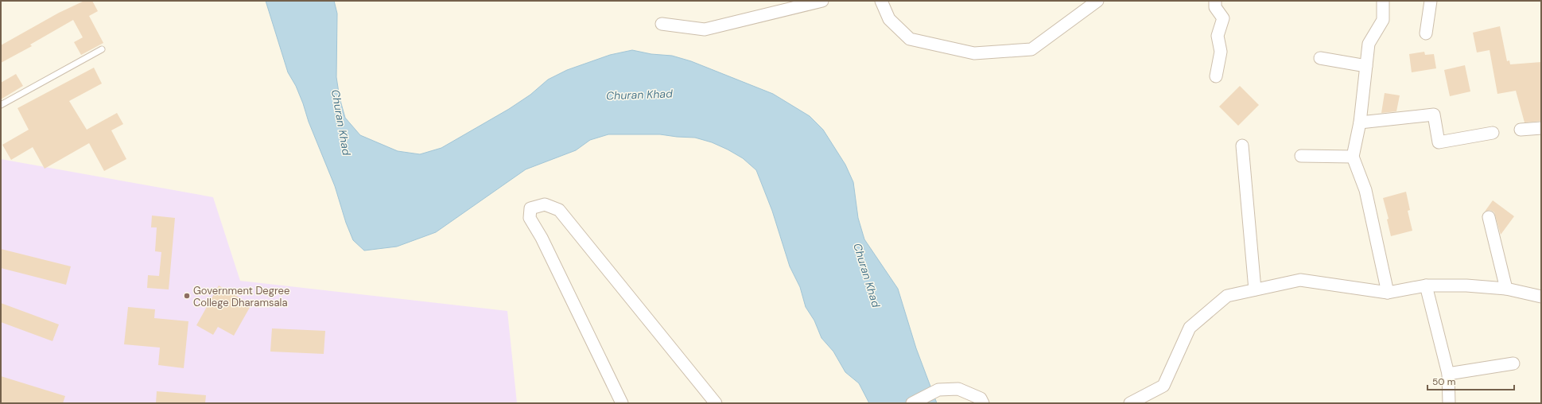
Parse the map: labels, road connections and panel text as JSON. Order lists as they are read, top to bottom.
{
  "water": ["Churan Khad"],
  "places": ["Government Degree College Dharamsala"],
  "scale_bar": "50 m"
}
